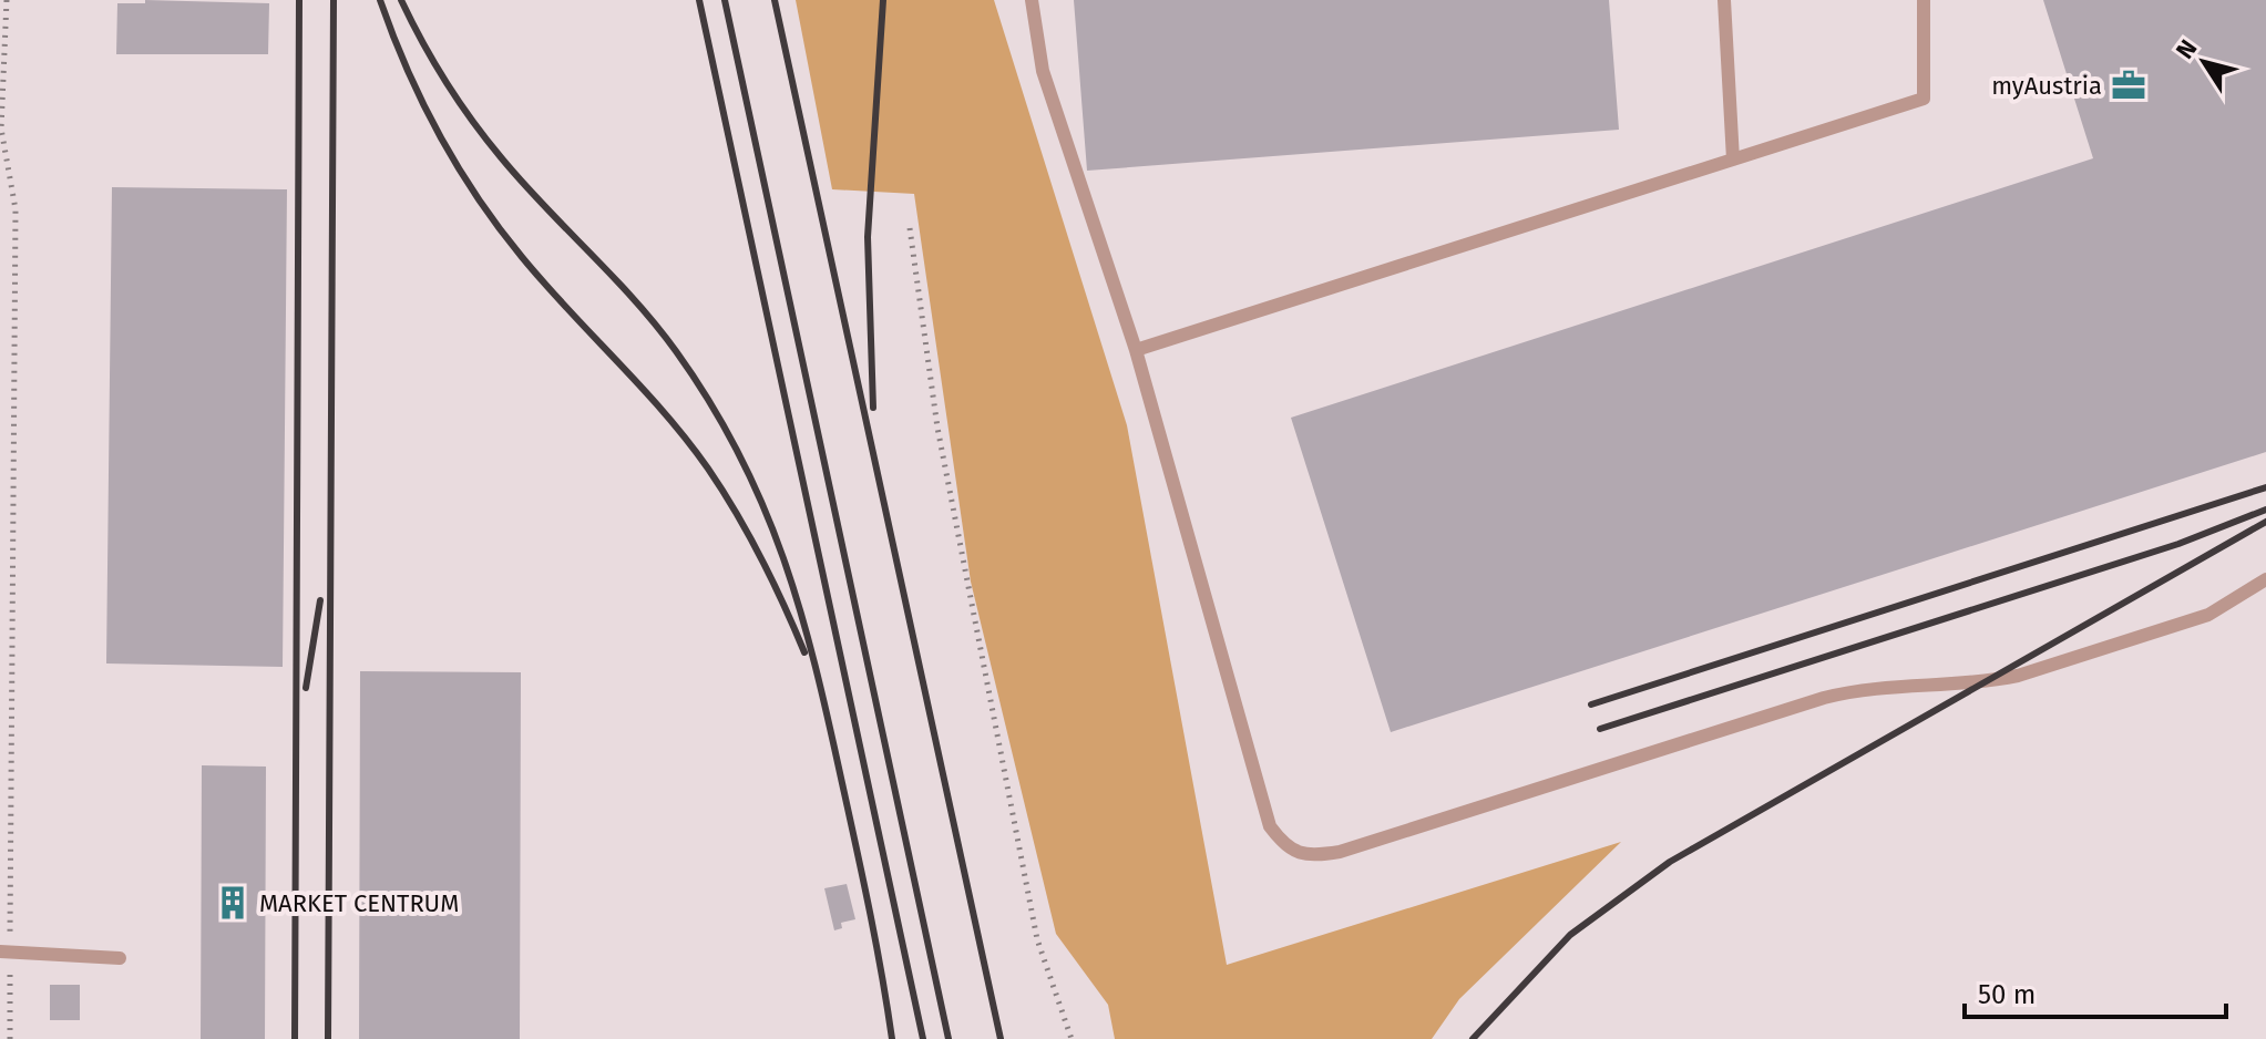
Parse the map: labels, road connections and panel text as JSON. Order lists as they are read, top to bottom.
{
  "places": {
    "office": ["myAustria"],
    "building": ["MARKET CENTRUM"]
  },
  "scale_bar": "50 m",
  "north": "top left"
}
